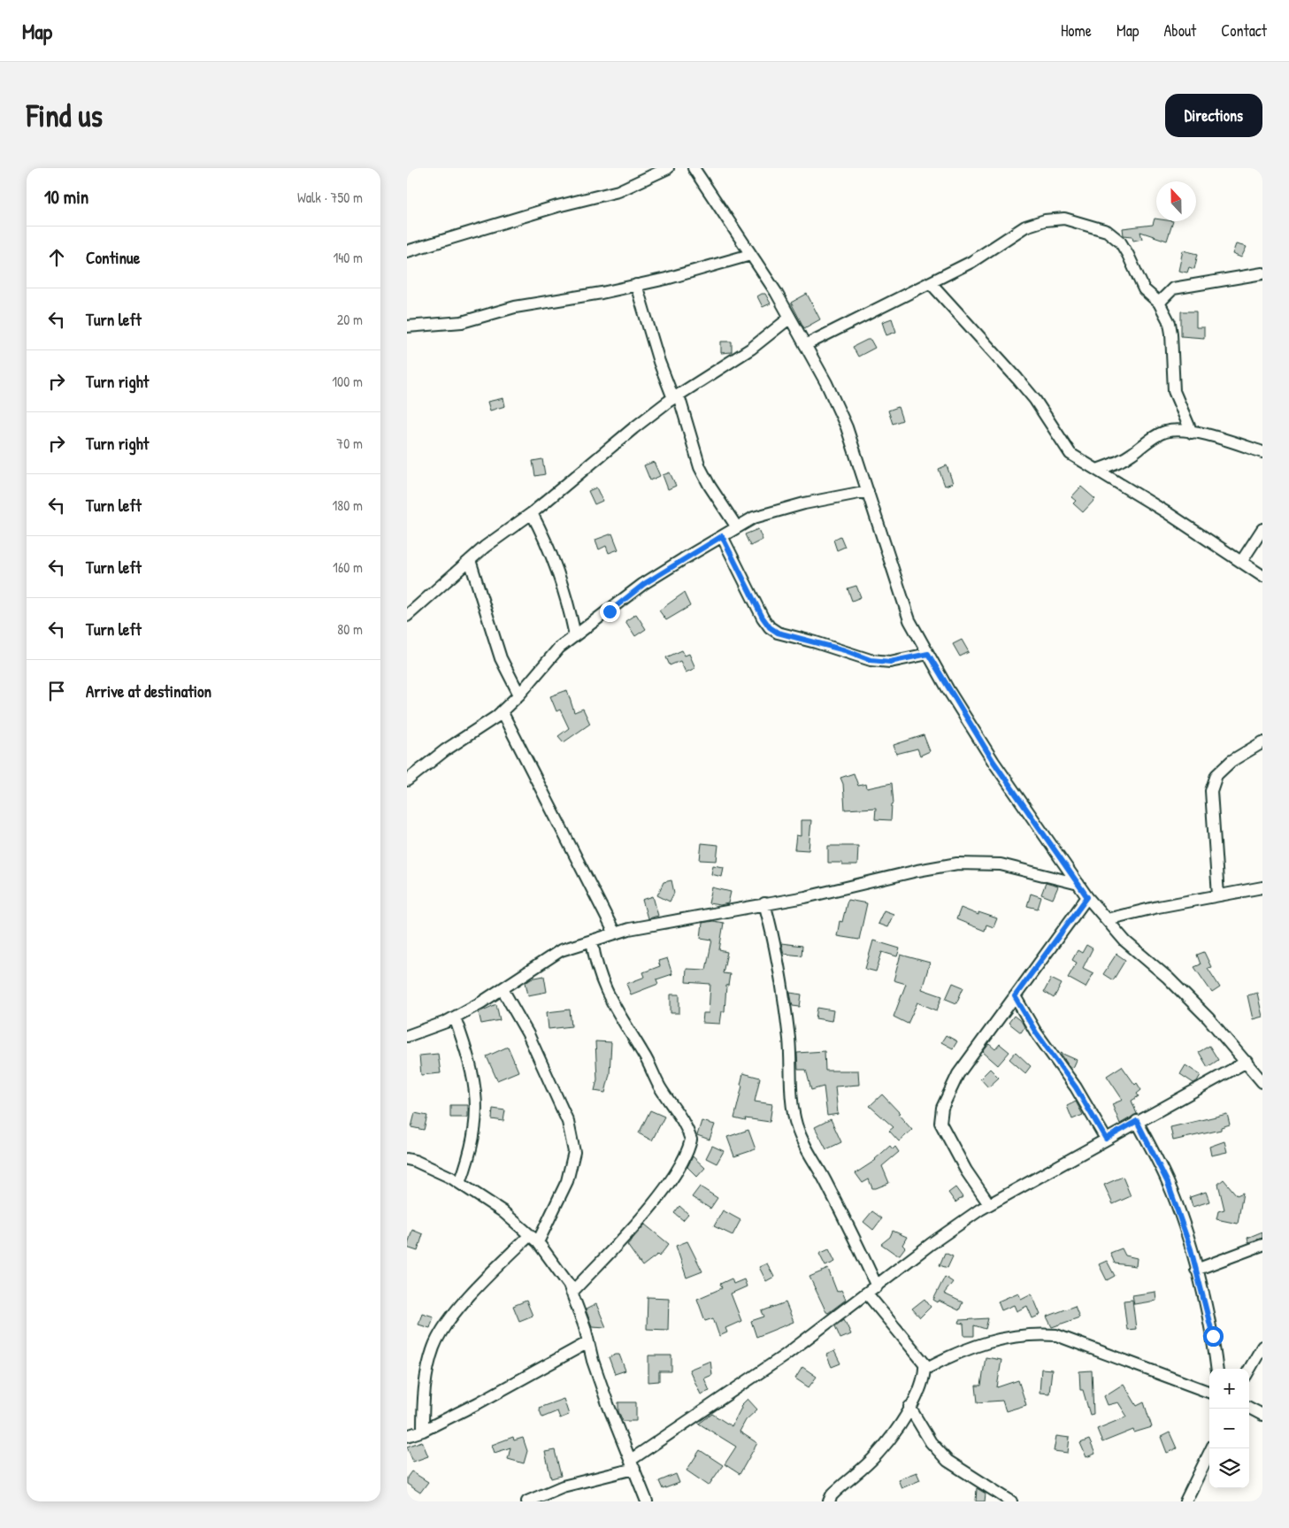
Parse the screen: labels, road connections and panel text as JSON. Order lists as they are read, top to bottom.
{
  "north": "top",
  "page": {
    "header": "Map",
    "nav": [
      "Home",
      "Map",
      "About",
      "Contact"
    ],
    "buttons": "Directions",
    "title": "Find us",
    "heading": ["10 min", "Walk · 750 m"],
    "list": [
      ["Continue", "140 m"],
      ["Turn left", "20 m"],
      ["Turn right", "100 m"],
      ["Turn right", "70 m"],
      ["Turn left", "180 m"],
      ["Turn left", "160 m"],
      ["Turn left", "80 m"],
      "Arrive at destination"
    ],
    "map_buttons": ["+", "−"]
  }
}
